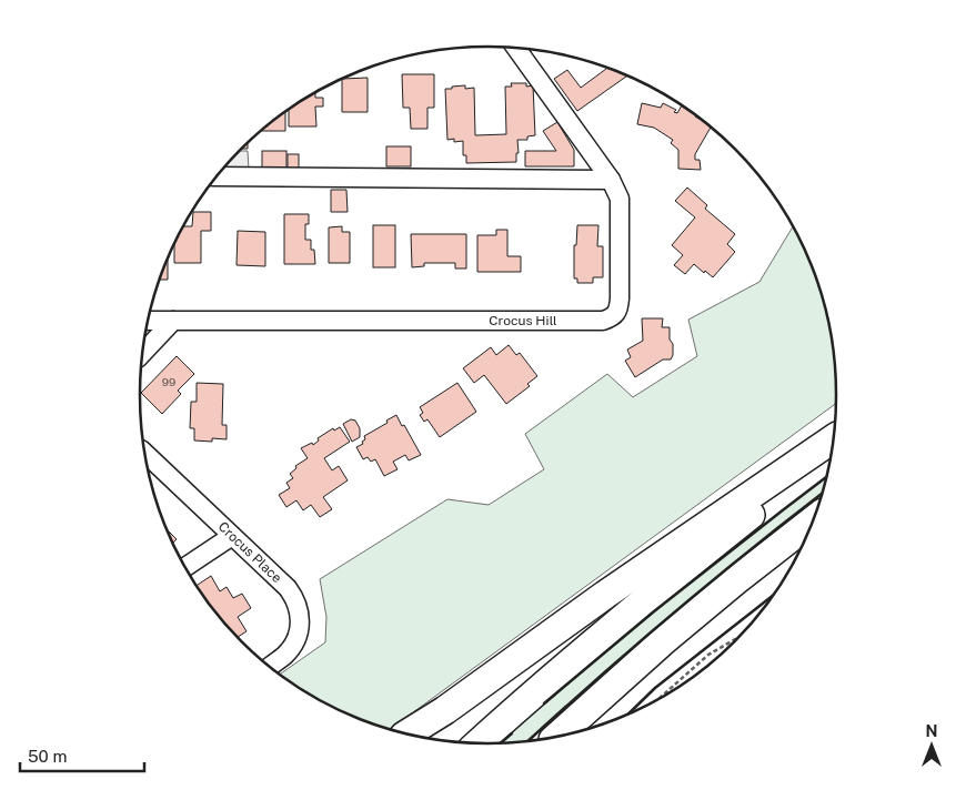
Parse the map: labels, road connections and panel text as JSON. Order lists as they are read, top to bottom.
{
  "streets": {
    "street": ["Crocus Hill", "Crocus Place"]
  },
  "house_numbers": ["99"],
  "scale_bar": "50 m",
  "north": "top"
}
